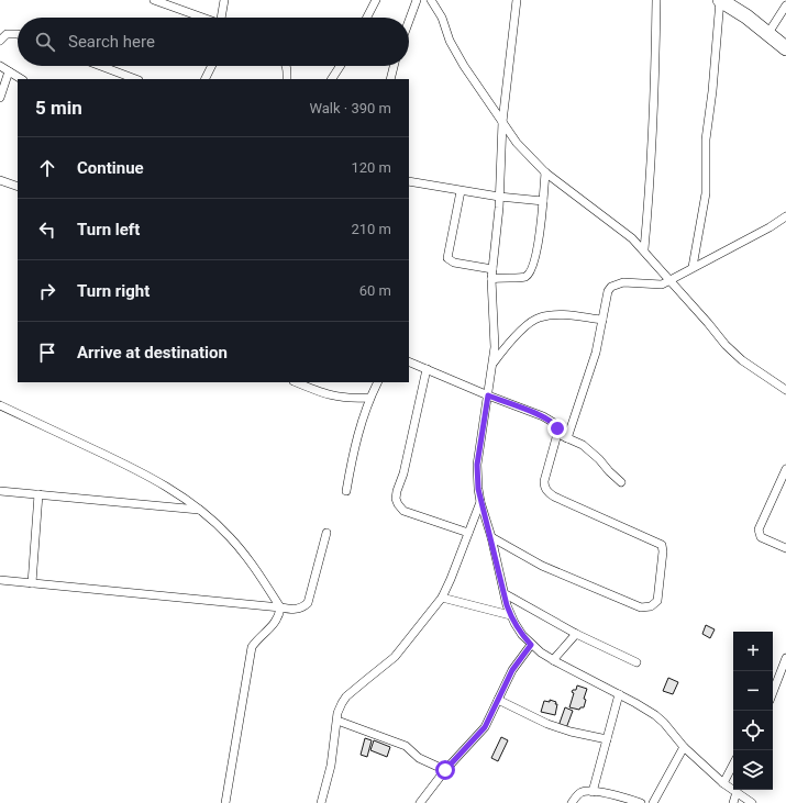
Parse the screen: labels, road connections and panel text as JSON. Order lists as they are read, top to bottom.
{
  "page": {
    "search": "Search here",
    "heading": ["5 min", "Walk · 390 m"],
    "list": [
      ["Continue", "120 m"],
      ["Turn left", "210 m"],
      ["Turn right", "60 m"],
      "Arrive at destination"
    ],
    "map_buttons": ["+", "−"]
  }
}
